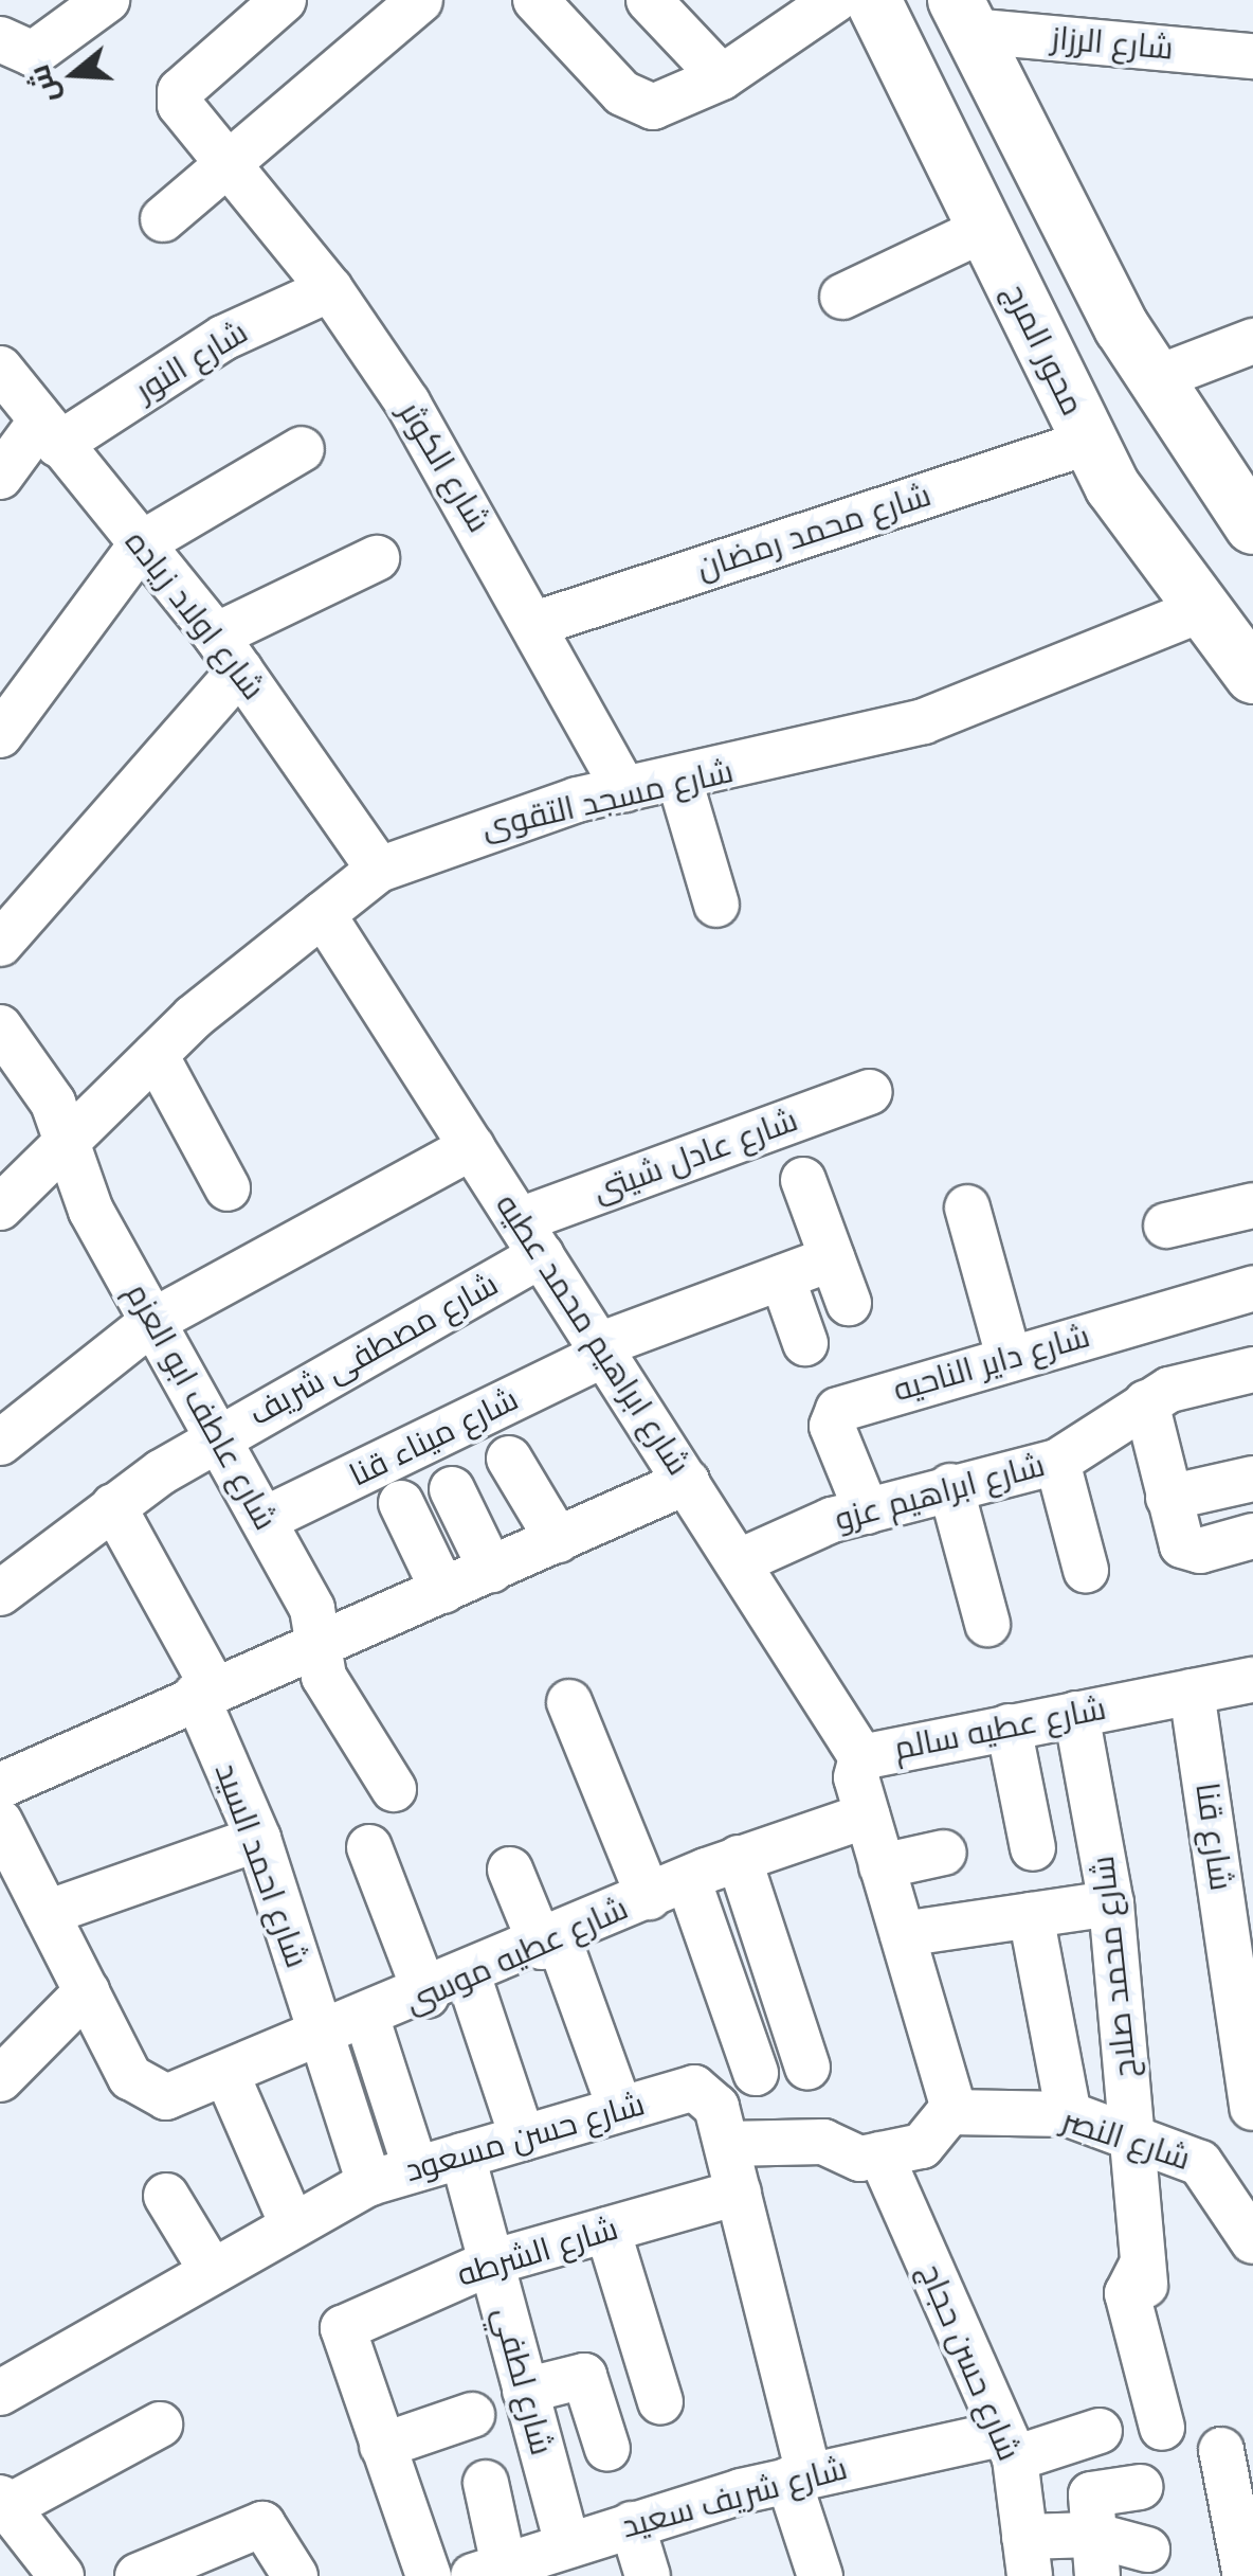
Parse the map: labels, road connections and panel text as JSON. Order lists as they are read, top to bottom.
{
  "streets": {
    "main road": ["محور المرج"],
    "street": [
      "شارع الرزاز",
      "شارع النور",
      "شارع الكوثر",
      "شارع محمد رمضان",
      "شارع اولاد زياده",
      "شارع مسجد التقوى",
      "شارع عادل شيتى",
      "شارع ابراهيم محمد عطيه",
      "شارع مصطفى شريف",
      "شارع داير الناحيه",
      "شارع عاطف ابو العزم",
      "شارع ميناء قنا",
      "شارع ابراهيم عزو",
      "شارع عطيه سالم",
      "شارع قنا",
      "شارع احمد السيد",
      "شارع عطيه موسى",
      "شارع محمد صلاح",
      "شارع حسن مسعود",
      "شارع النصر",
      "شارع الشرطه",
      "شارع حسن حجاج",
      "شارع لطفي",
      "شارع شريف سعيد"
    ]
  },
  "crossings": [
    ["محور المرج", "شارع محمد رمضان"],
    ["محور المرج", "شارع مسجد التقوى"],
    ["شارع النور", "شارع الكوثر"],
    ["شارع النور", "شارع اولاد زياده"],
    ["شارع الكوثر", "شارع محمد رمضان"],
    ["شارع الكوثر", "شارع مسجد التقوى"],
    ["شارع اولاد زياده", "شارع مسجد التقوى"],
    ["شارع مسجد التقوى", "شارع ابراهيم محمد عطيه"],
    ["شارع مسجد التقوى", "شارع عاطف ابو العزم"],
    ["شارع عادل شيتى", "شارع ابراهيم محمد عطيه"],
    ["شارع عادل شيتى", "شارع مصطفى شريف"],
    ["شارع ابراهيم محمد عطيه", "شارع مصطفى شريف"],
    ["شارع ابراهيم محمد عطيه", "شارع ميناء قنا"],
    ["شارع ابراهيم محمد عطيه", "شارع ابراهيم عزو"],
    ["شارع ابراهيم محمد عطيه", "شارع عطيه سالم"],
    ["شارع مصطفى شريف", "شارع عاطف ابو العزم"],
    ["شارع مصطفى شريف", "شارع احمد السيد"],
    ["شارع داير الناحيه", "شارع ابراهيم عزو"],
    ["شارع عاطف ابو العزم", "شارع ميناء قنا"],
    ["شارع عطيه سالم", "شارع قنا"],
    ["شارع عطيه سالم", "شارع عطيه موسى"],
    ["شارع عطيه سالم", "شارع محمد صلاح"],
    ["شارع عطيه سالم", "شارع النصر"],
    ["شارع احمد السيد", "شارع عطيه موسى"],
    ["شارع احمد السيد", "شارع حسن مسعود"],
    ["شارع محمد صلاح", "شارع النصر"],
    ["شارع حسن مسعود", "شارع الشرطه"],
    ["شارع حسن مسعود", "شارع لطفي"],
    ["شارع حسن مسعود", "شارع شريف سعيد"],
    ["شارع الشرطه", "شارع لطفي"],
    ["شارع حسن حجاج", "شارع شريف سعيد"],
    ["شارع لطفي", "شارع شريف سعيد"]
  ],
  "north": "left"
}
